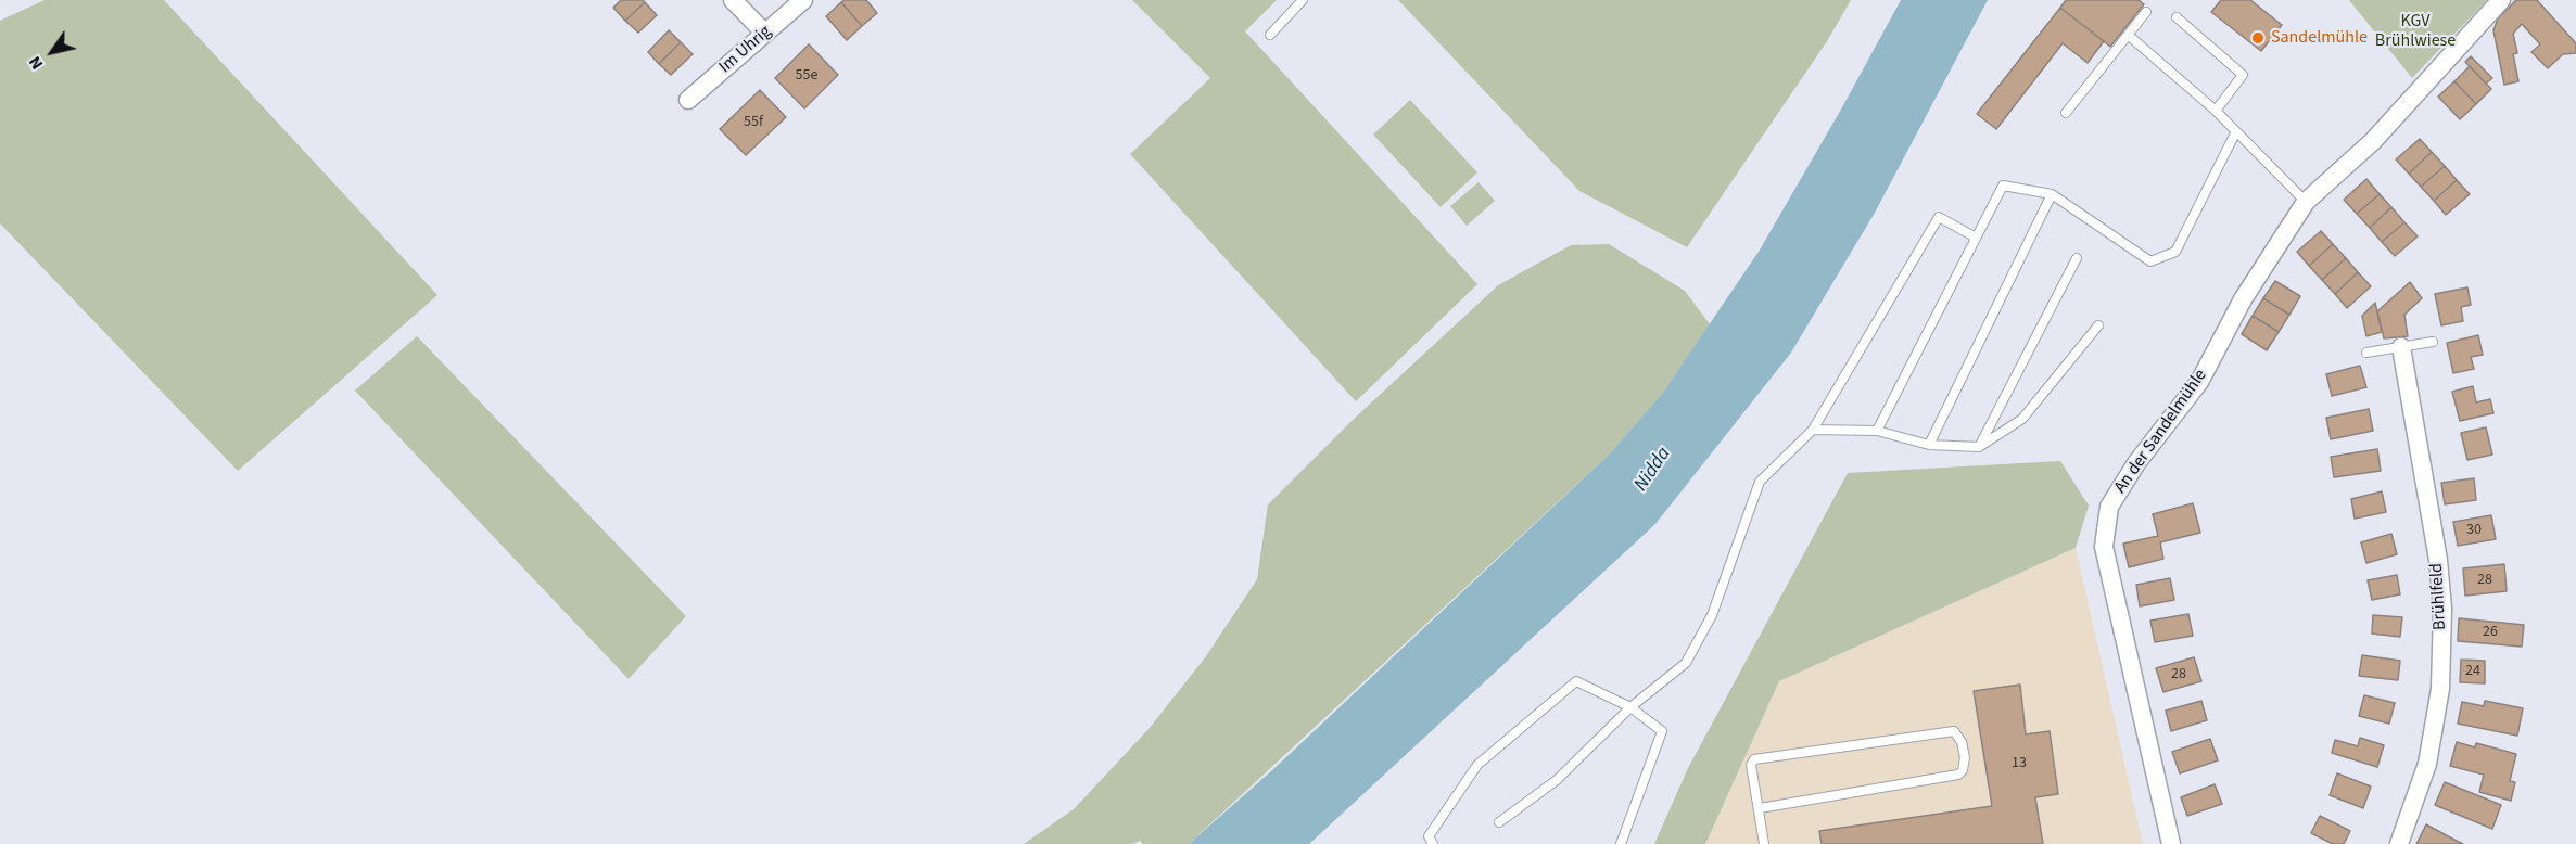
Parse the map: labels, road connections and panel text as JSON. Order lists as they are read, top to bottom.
{
  "streets": {
    "street": ["Im Uhrig", "An der Sandelmühle", "Brühlfeld"]
  },
  "water": ["Nidda"],
  "parks": ["KGV Brühlwiese"],
  "places": ["Sandelmühle"],
  "house_numbers": [
    "55e",
    "55f",
    "30",
    "28",
    "26",
    "24",
    "28",
    "13"
  ],
  "north": "bottom left"
}
